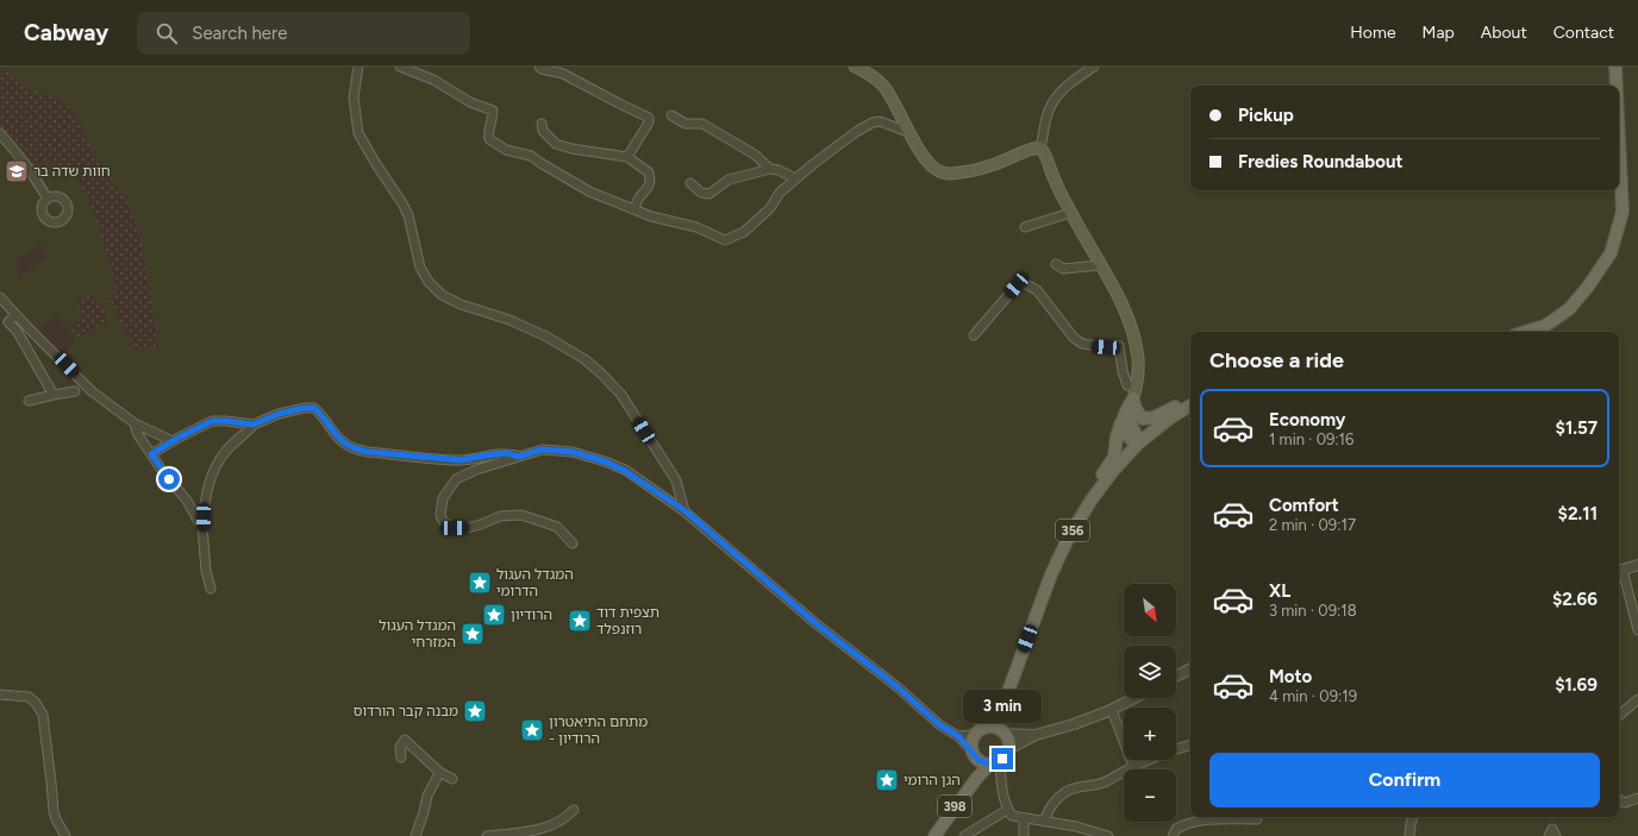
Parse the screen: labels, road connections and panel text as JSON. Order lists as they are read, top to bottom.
{
  "streets": {
    "main road": ["356", "398"]
  },
  "crossings": [
    ["356", "398"]
  ],
  "places": {
    "school or university": ["חוות שדה בר"],
    "place": [
      "המגדל העגול הדרומי",
      "הרודיון",
      "תצפית דוד רוזנפלד",
      "המגדל העגול המזרחי",
      "מבנה קבר הורדוס",
      "מתחם התיאטרון - הרודיון",
      "הגן הרומי"
    ]
  },
  "north": "bottom right",
  "page": {
    "header": "Cabway",
    "search": "Search here",
    "nav": [
      "Home",
      "Map",
      "About",
      "Contact"
    ],
    "banner": ["Pickup", "Fredies Roundabout"],
    "heading": "Choose a ride",
    "list": [
      {
        "name": "Economy",
        "note": "1 min · 09:16",
        "value": "$1.57"
      },
      {
        "name": "Comfort",
        "note": "2 min · 09:17",
        "value": "$2.11"
      },
      {
        "name": "XL",
        "note": "3 min · 09:18",
        "value": "$2.66"
      },
      {
        "name": "Moto",
        "note": "4 min · 09:19",
        "value": "$1.69"
      }
    ],
    "map_buttons": ["+", "−"],
    "bubble": "3 min",
    "buttons": "Confirm"
  }
}
